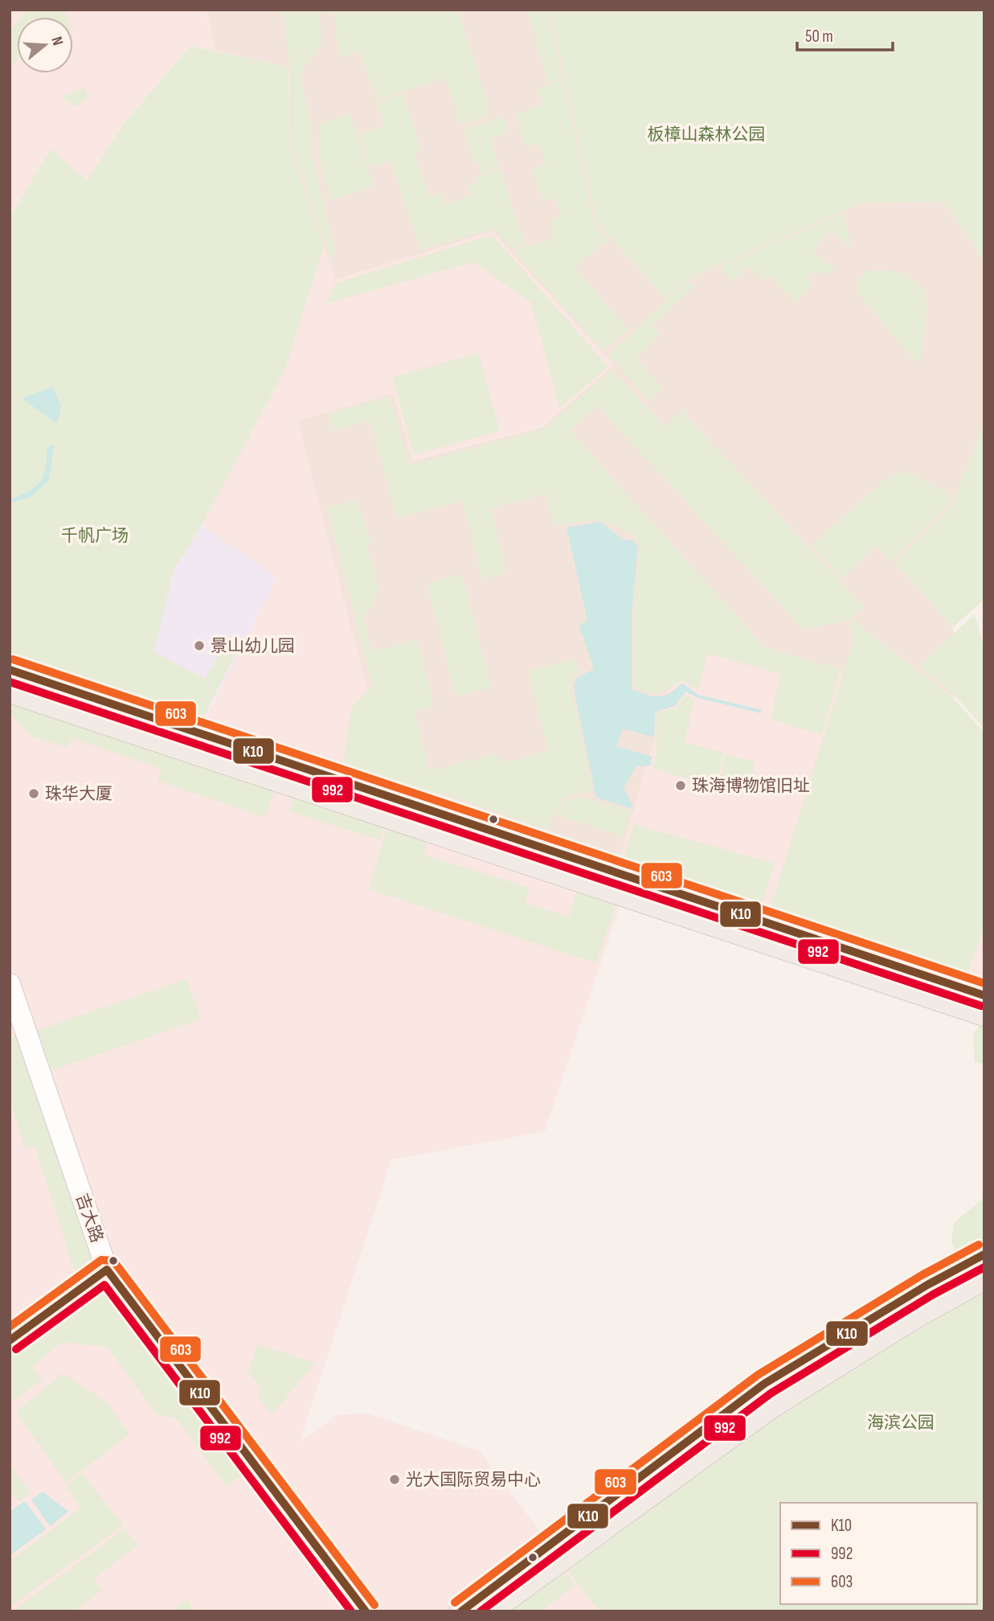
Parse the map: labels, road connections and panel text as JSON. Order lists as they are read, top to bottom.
{
  "streets": {
    "main road": ["吉大路"]
  },
  "parks": ["板樟山森林公园", "千帆广场", "海滨公园"],
  "places": [
    "景山幼儿园",
    "珠海博物馆旧址",
    "珠华大厦",
    "光大国际贸易中心"
  ],
  "lines": ["transit line 603", "transit line K10", "transit line 992"],
  "legend": ["K10", "992", "603"],
  "scale_bar": "50 m",
  "north": "right"
}
